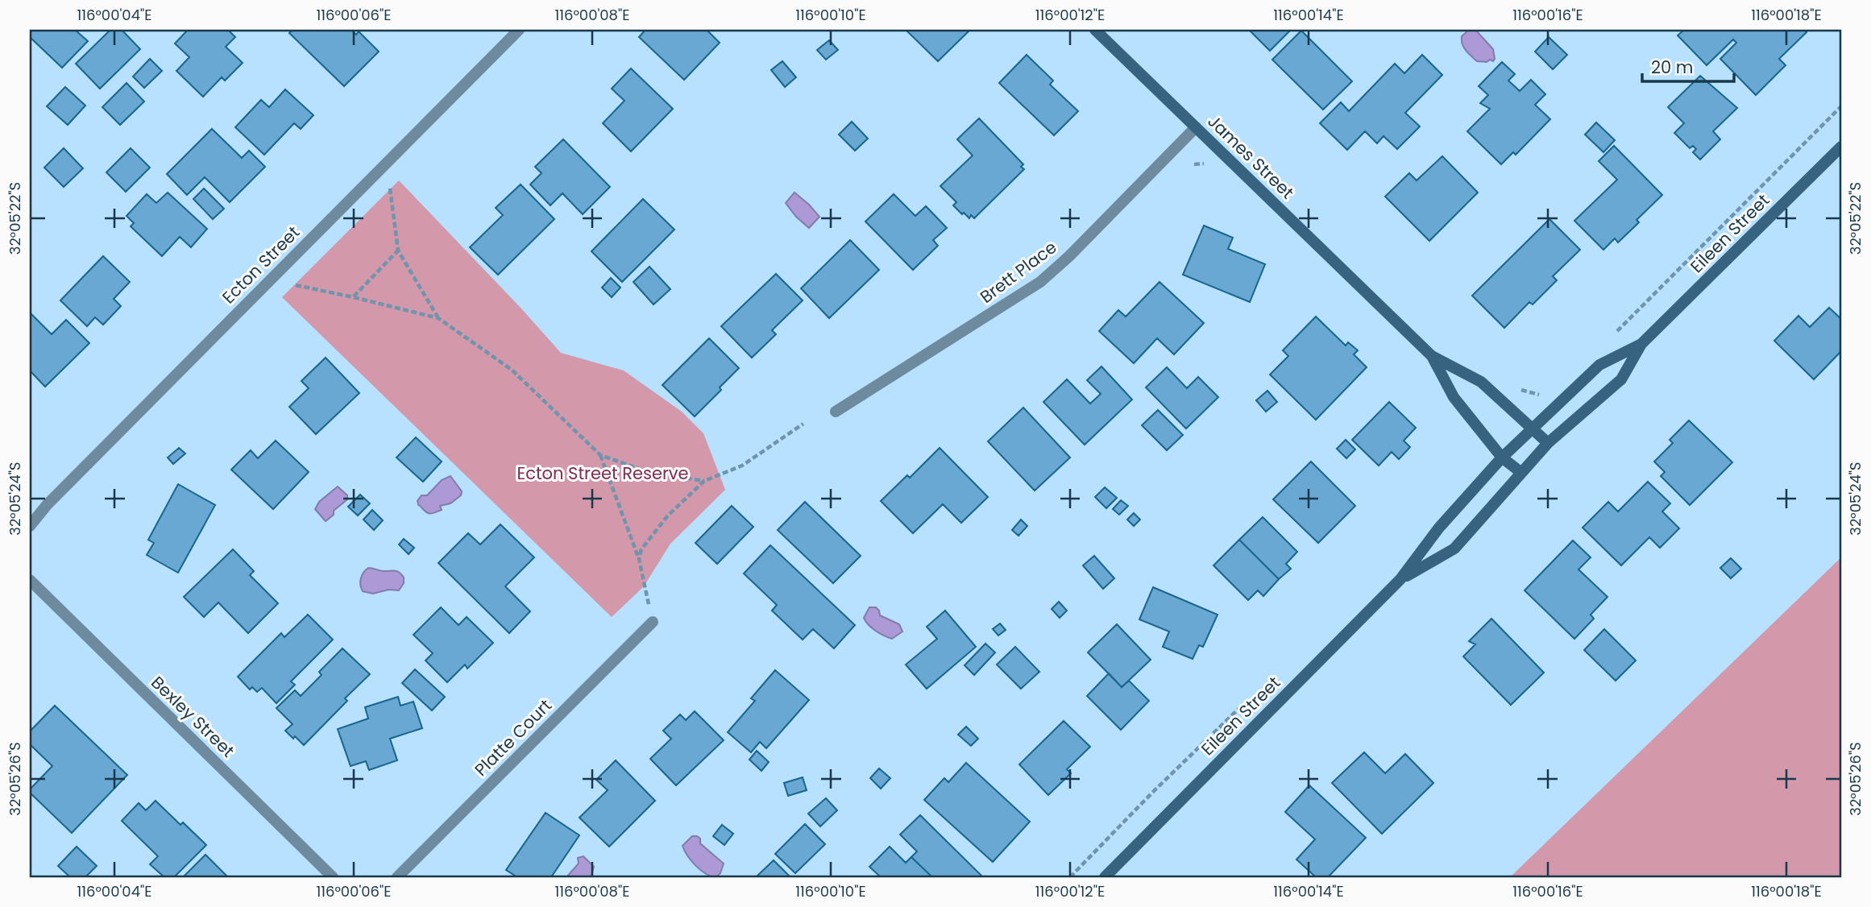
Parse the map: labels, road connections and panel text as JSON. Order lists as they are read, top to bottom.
{
  "streets": {
    "street": [
      "James Street",
      "Eileen Street",
      "Ecton Street",
      "Brett Place",
      "Bexley Street",
      "Platte Court"
    ]
  },
  "crossings": [
    ["James Street", "Eileen Street"],
    ["James Street", "Brett Place"]
  ],
  "parks": ["Ecton Street Reserve"],
  "scale_bar": "20 m",
  "coordinates": [
    "116°00'04\"E",
    "116°00'06\"E",
    "116°00'08\"E",
    "116°00'10\"E",
    "116°00'12\"E",
    "116°00'14\"E",
    "116°00'16\"E",
    "116°00'18\"E",
    "32°05'22\"S",
    "32°05'24\"S",
    "32°05'26\"S"
  ]
}
